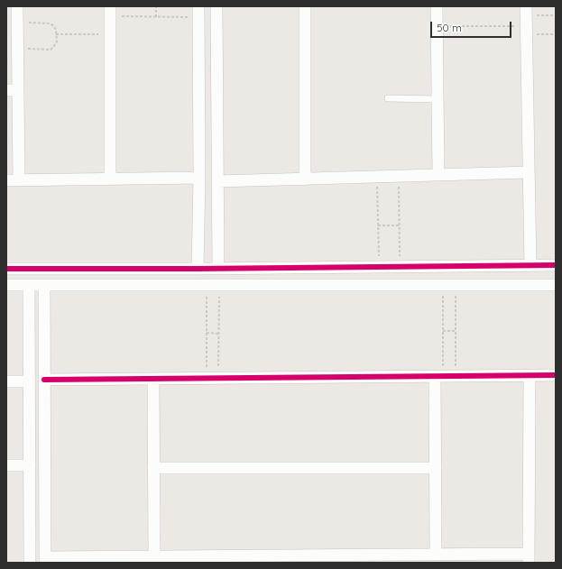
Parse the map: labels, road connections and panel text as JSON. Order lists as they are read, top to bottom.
{
  "scale_bar": "50 m"
}
